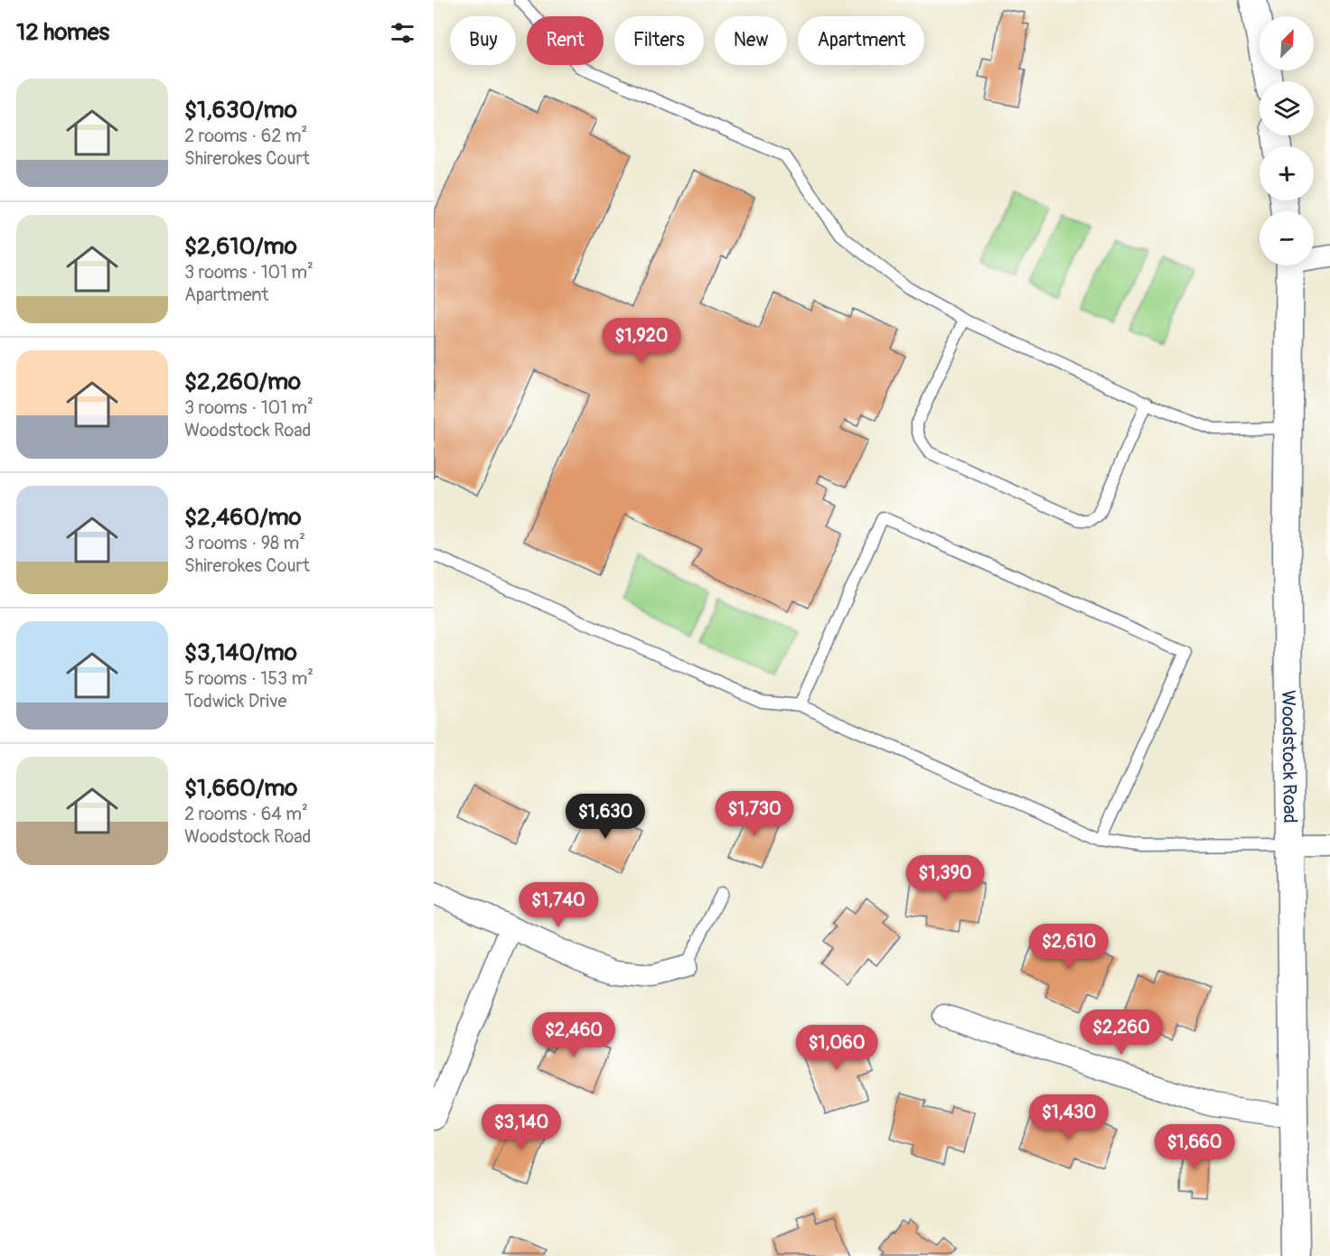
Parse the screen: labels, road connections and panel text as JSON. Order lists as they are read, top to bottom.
{
  "streets": {
    "street": ["Woodstock Road"]
  },
  "north": "top right",
  "page": {
    "heading": "12 homes",
    "map_buttons": ["+", "−"],
    "chip": [
      "Buy",
      "Rent",
      "Filters",
      "New",
      "Apartment"
    ],
    "list": [
      {
        "name": "$1,630/mo",
        "note": "2 rooms · 62 m² · Shirerokes Court"
      },
      {
        "name": "$2,610/mo",
        "note": "3 rooms · 101 m² · Apartment"
      },
      {
        "name": "$2,260/mo",
        "note": "3 rooms · 101 m² · Woodstock Road"
      },
      {
        "name": "$2,460/mo",
        "note": "3 rooms · 98 m² · Shirerokes Court"
      },
      {
        "name": "$3,140/mo",
        "note": "5 rooms · 153 m² · Todwick Drive"
      },
      {
        "name": "$1,660/mo",
        "note": "2 rooms · 64 m² · Woodstock Road"
      }
    ],
    "price": [
      "$1,920",
      "$1,730",
      "$1,630",
      "$1,390",
      "$1,740",
      "$2,610",
      "$2,260",
      "$2,460",
      "$1,060",
      "$1,430",
      "$3,140",
      "$1,660"
    ]
  }
}
